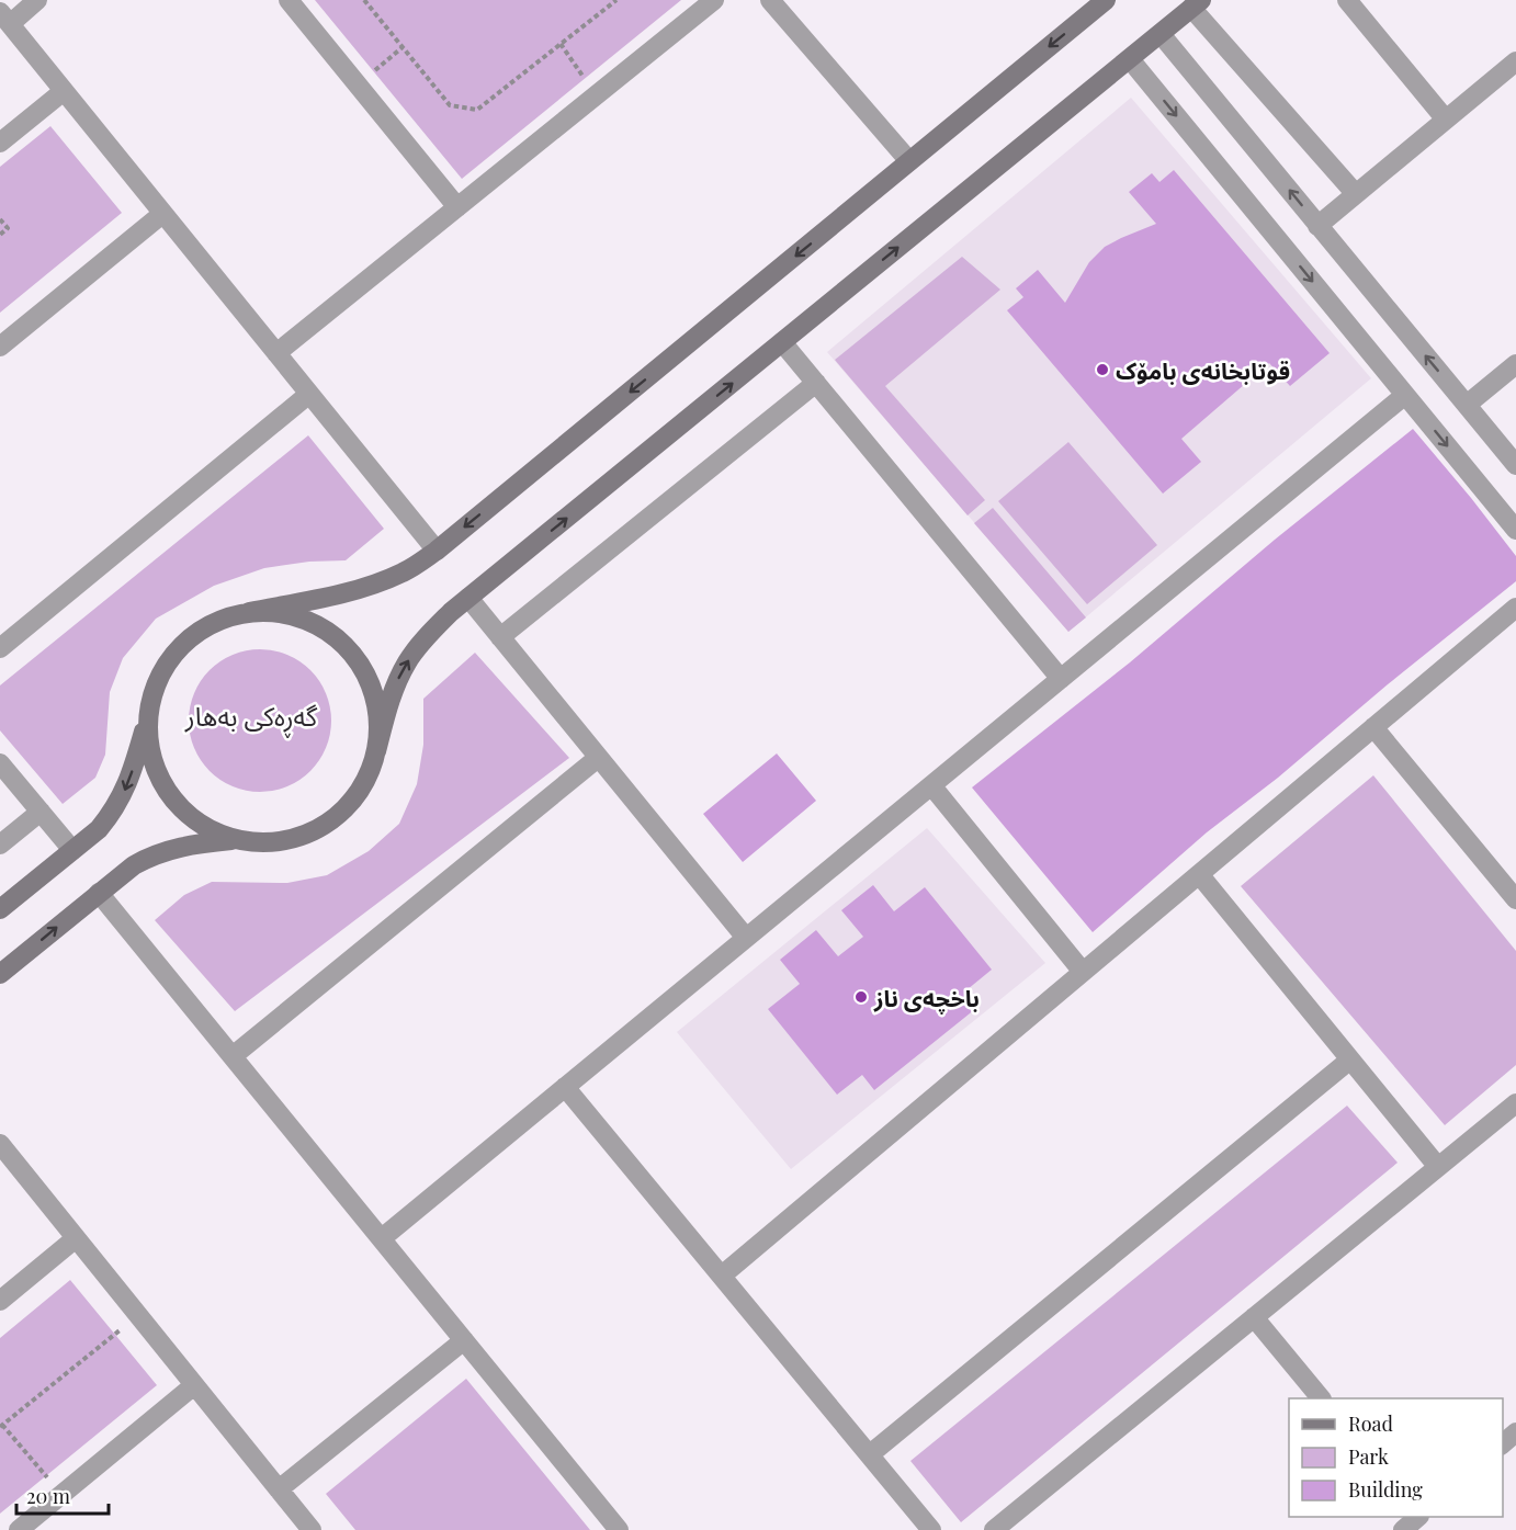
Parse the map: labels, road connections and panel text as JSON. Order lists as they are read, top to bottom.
{
  "districts": ["گەڕەکی بەهار"],
  "places": ["قوتابخانەی بامۆک", "باخچەی ناز"],
  "legend": ["Road", "Park", "Building"],
  "scale_bar": "20 m"
}
